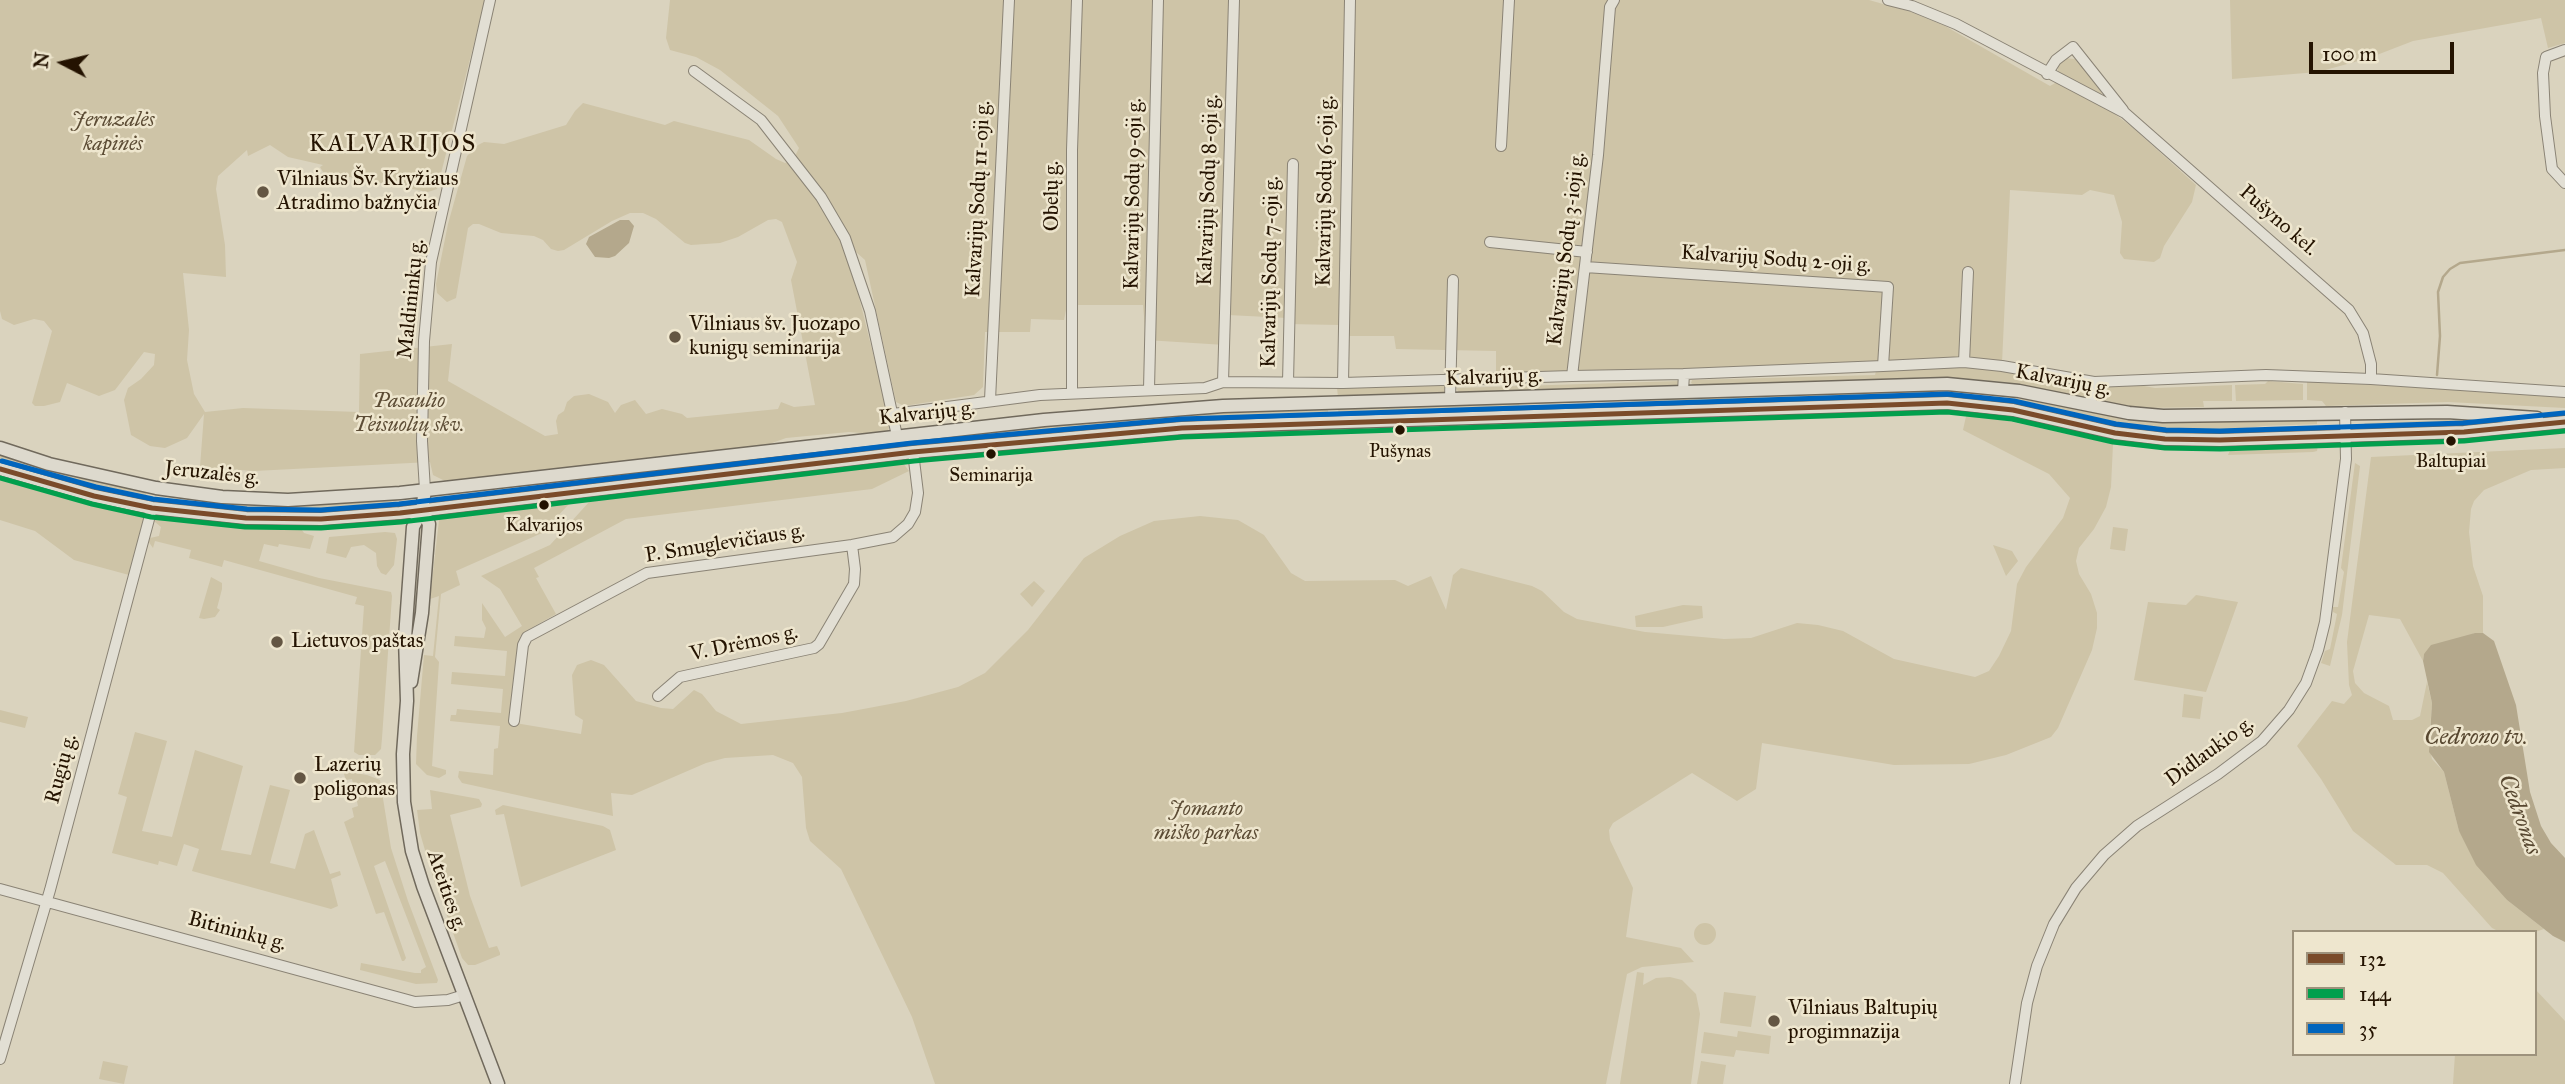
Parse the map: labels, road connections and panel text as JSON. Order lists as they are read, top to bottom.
{
  "streets": {
    "main road": [
      "Kalvarijų g.",
      "Jeruzalės g.",
      "Rugių g.",
      "Ateities g."
    ],
    "street": [
      "Kalvarijų Sodų 8-oji g.",
      "Kalvarijų Sodų 6-oji g.",
      "Kalvarijų Sodų 9-oji g.",
      "Obelų g.",
      "Kalvarijų Sodų 11-oji g.",
      "Pušyno kel.",
      "Kalvarijų Sodų 3-ioji g.",
      "Kalvarijų Sodų 2-oji g.",
      "Kalvarijų Sodų 7-oji g.",
      "Maldininkų g.",
      "P. Smuglevičiaus g.",
      "V. Drėmos g.",
      "Didlaukio g.",
      "Bitininkų g."
    ]
  },
  "crossings": [
    ["Kalvarijų Sodų 3-ioji g.", "Kalvarijų Sodų 2-oji g."],
    ["Maldininkų g.", "Kalvarijų g."],
    ["Maldininkų g.", "Jeruzalės g."],
    ["Maldininkų g.", "Ateities g."],
    ["Kalvarijų g.", "Jeruzalės g."],
    ["Kalvarijų g.", "P. Smuglevičiaus g."],
    ["Kalvarijų g.", "Didlaukio g."],
    ["Kalvarijų g.", "Ateities g."],
    ["Jeruzalės g.", "Rugių g."],
    ["Jeruzalės g.", "Ateities g."],
    ["P. Smuglevičiaus g.", "V. Drėmos g."],
    ["Rugių g.", "Bitininkų g."],
    ["Ateities g.", "Bitininkų g."]
  ],
  "districts": ["KALVARIJOS"],
  "water": ["Cedrono tv.", "Cedronas"],
  "parks": ["Jeruzalės kapinės", "Pasaulio Teisuolių skv.", "Jomanto miško parkas"],
  "places": [
    "Vilniaus Šv. Kryžiaus Atradimo bažnyčia",
    "Vilniaus šv. Juozapo kunigų seminarija",
    "Pušynas",
    "Baltupiai",
    "Seminarija",
    "Kalvarijos",
    "Lietuvos paštas",
    "Lazerių poligonas",
    "Vilniaus Baltupių progimnazija"
  ],
  "lines": ["transit line 35", "transit line 132", "transit line 144"],
  "legend": ["132", "144", "35"],
  "scale_bar": "100 m",
  "north": "left"
}
